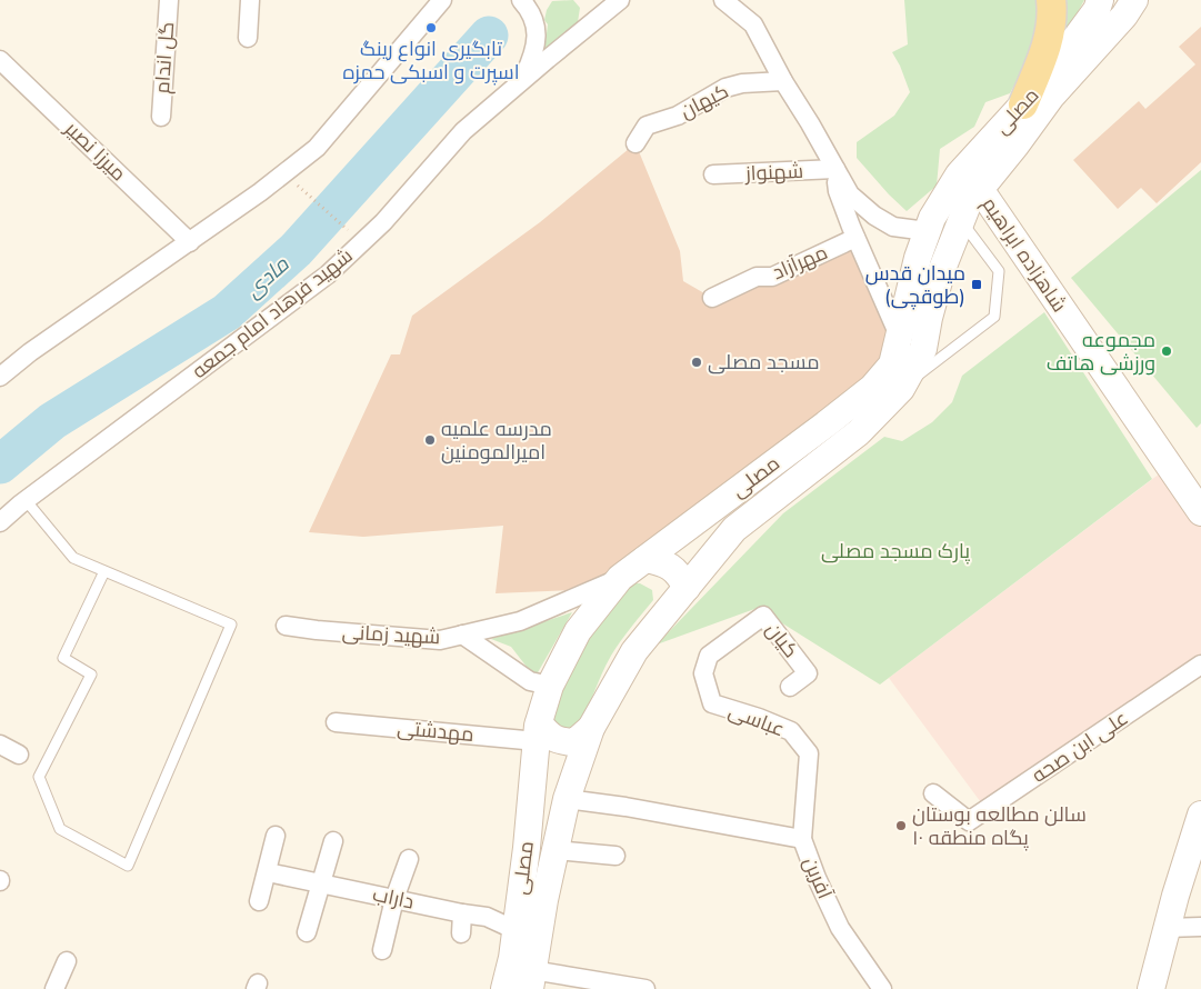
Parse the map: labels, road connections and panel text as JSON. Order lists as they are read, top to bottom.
{
  "streets": {
    "main road": ["مصلی", "شاهزاده ابراهیم"],
    "street": [
      "گل اندام",
      "کیهان",
      "میرزا نصیر",
      "شهنواز",
      "مهرآزاد",
      "شهید فرهاد امام جمعه",
      "شهید زمانی",
      "کیان",
      "عباسی",
      "مهدشتی",
      "علی ابن صحه",
      "آفرین",
      "داراب"
    ]
  },
  "crossings": [
    ["مصلی", "شاهزاده ابراهیم"],
    ["مصلی", "شهید زمانی"],
    ["مصلی", "مهدشتی"],
    ["مصلی", "داراب"],
    ["کیان", "عباسی"],
    ["عباسی", "آفرین"]
  ],
  "water": ["مادی"],
  "parks": ["پارک مسجد مصلی"],
  "places": {
    "other": [
      "تابگیری انواع رینگ اسپرت و اسبکی حمزه",
      "مجموعه ورزشی هاتف",
      "مسجد مصلی",
      "مدرسه علمیه امیرالمومنین",
      "سالن مطالعه بوستان پگاه منطقه ۱۰"
    ],
    "transit": ["میدان قدس (طوقچی)"]
  }
}
